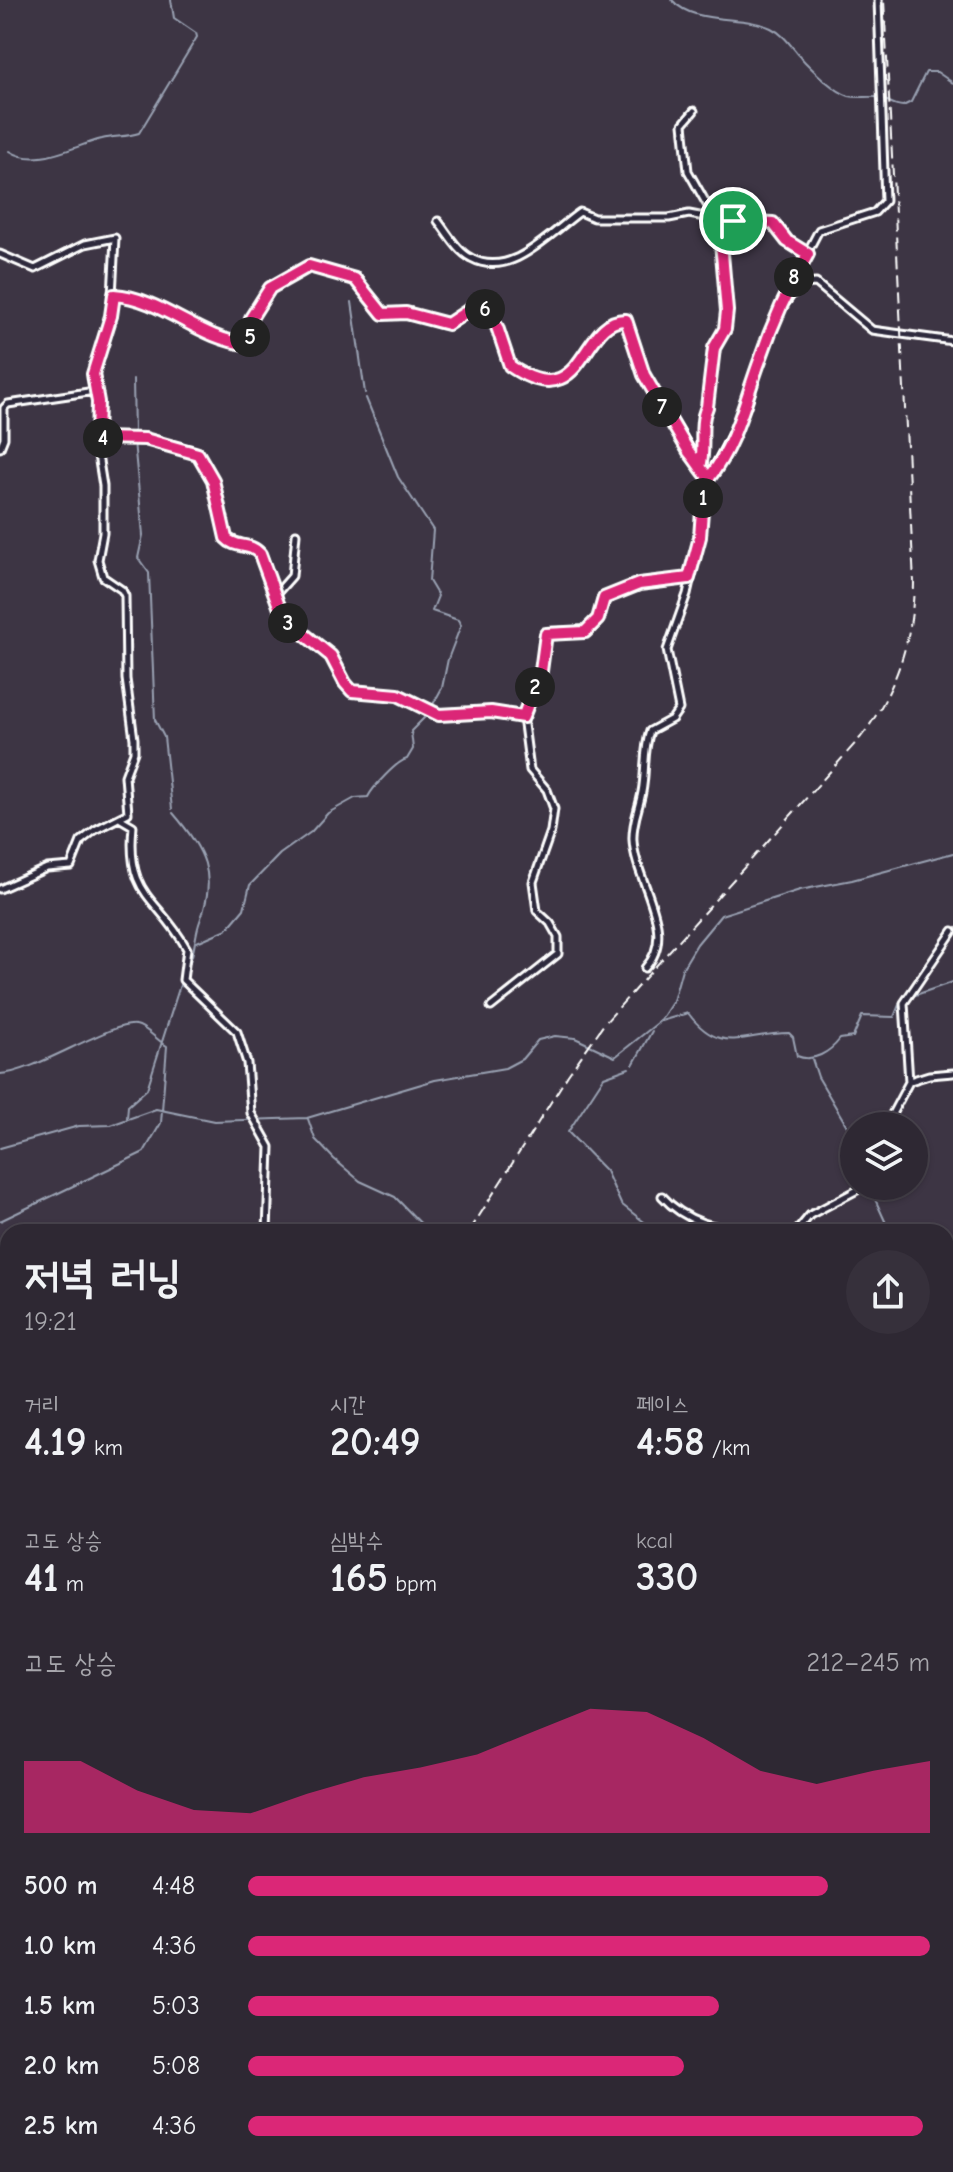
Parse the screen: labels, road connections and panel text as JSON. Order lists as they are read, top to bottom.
{
  "page": {
    "pins": [
      "8",
      "6",
      "5",
      "7",
      "4",
      "1",
      "3",
      "2"
    ],
    "heading": ["저녁 러닝", "19:21"],
    "stats": [
      ["거리", "4.19 km"],
      ["시간", "20:49"],
      ["페이스", "4:58 /km"],
      ["고도 상승", "41 m"],
      ["심박수", "165 bpm"],
      ["kcal", "330"]
    ],
    "chart": ["고도 상승", "212–245 m"],
    "list": [
      {
        "name": "500 m",
        "note": "4:48"
      },
      {
        "name": "1.0 km",
        "note": "4:36"
      },
      {
        "name": "1.5 km",
        "note": "5:03"
      },
      {
        "name": "2.0 km",
        "note": "5:08"
      },
      {
        "name": "2.5 km",
        "note": "4:36"
      }
    ]
  }
}
